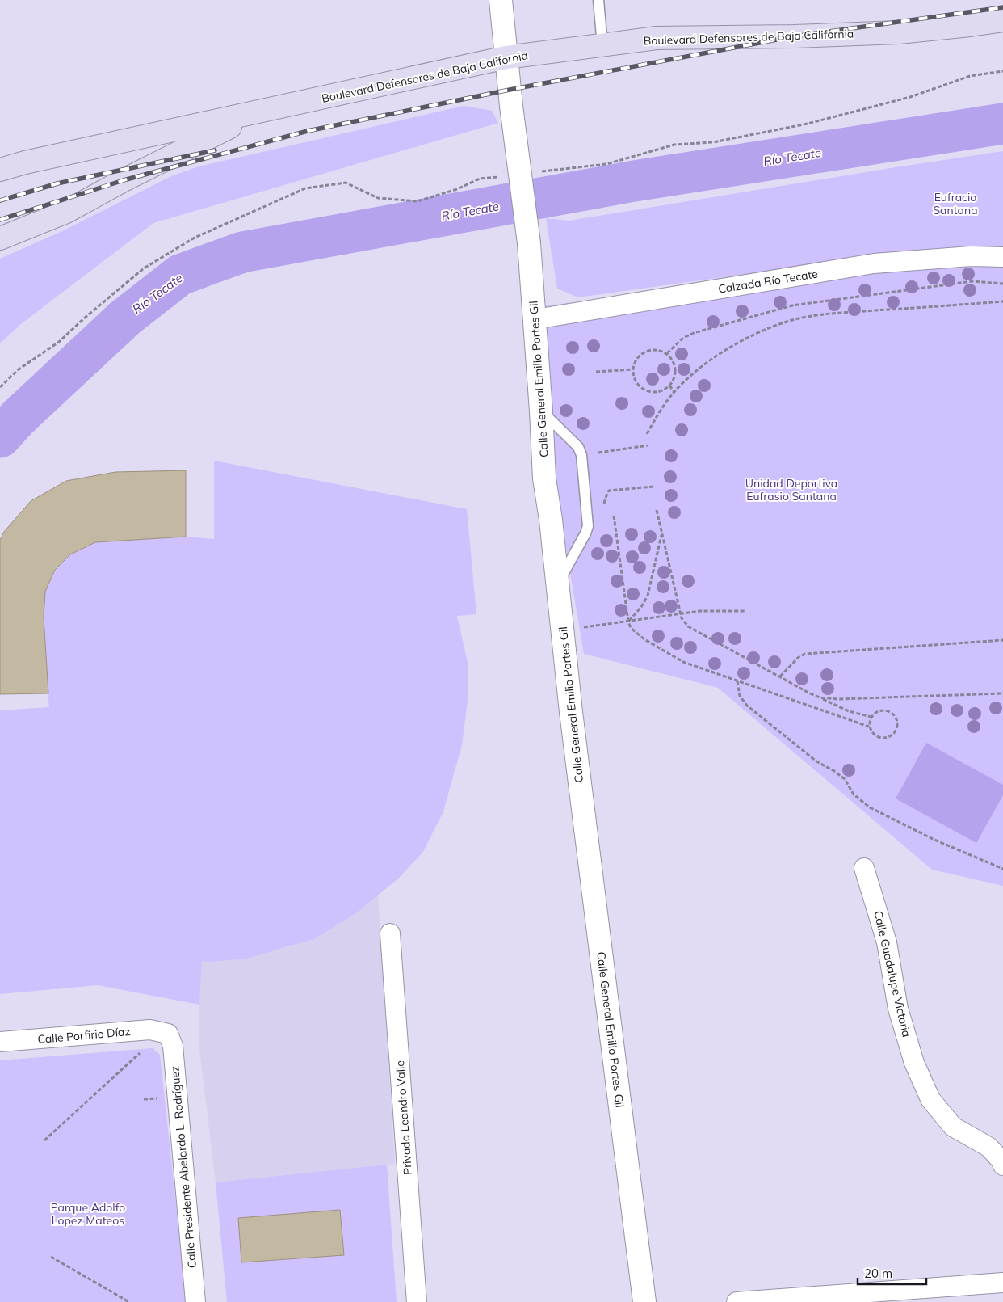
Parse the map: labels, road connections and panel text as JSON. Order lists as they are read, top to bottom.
{
  "streets": {
    "main road": ["Boulevard Defensores de Baja California"],
    "street": [
      "Calzada Río Tecate",
      "Calle General Emilio Portes Gil",
      "Calle Guadalupe Victoria",
      "Calle Porfirio Díaz",
      "Privada Leandro Valle",
      "Calle Presidente Abelardo L. Rodríguez"
    ]
  },
  "crossings": [
    ["Boulevard Defensores de Baja California", "Calle General Emilio Portes Gil"],
    ["Calzada Río Tecate", "Calle General Emilio Portes Gil"],
    ["Calle Porfirio Díaz", "Calle Presidente Abelardo L. Rodríguez"]
  ],
  "water": ["Río Tecate"],
  "parks": ["Eufracio Santana", "Unidad Deportiva Eufrasio Santana", "Parque Adolfo Lopez Mateos"],
  "scale_bar": "20 m"
}
